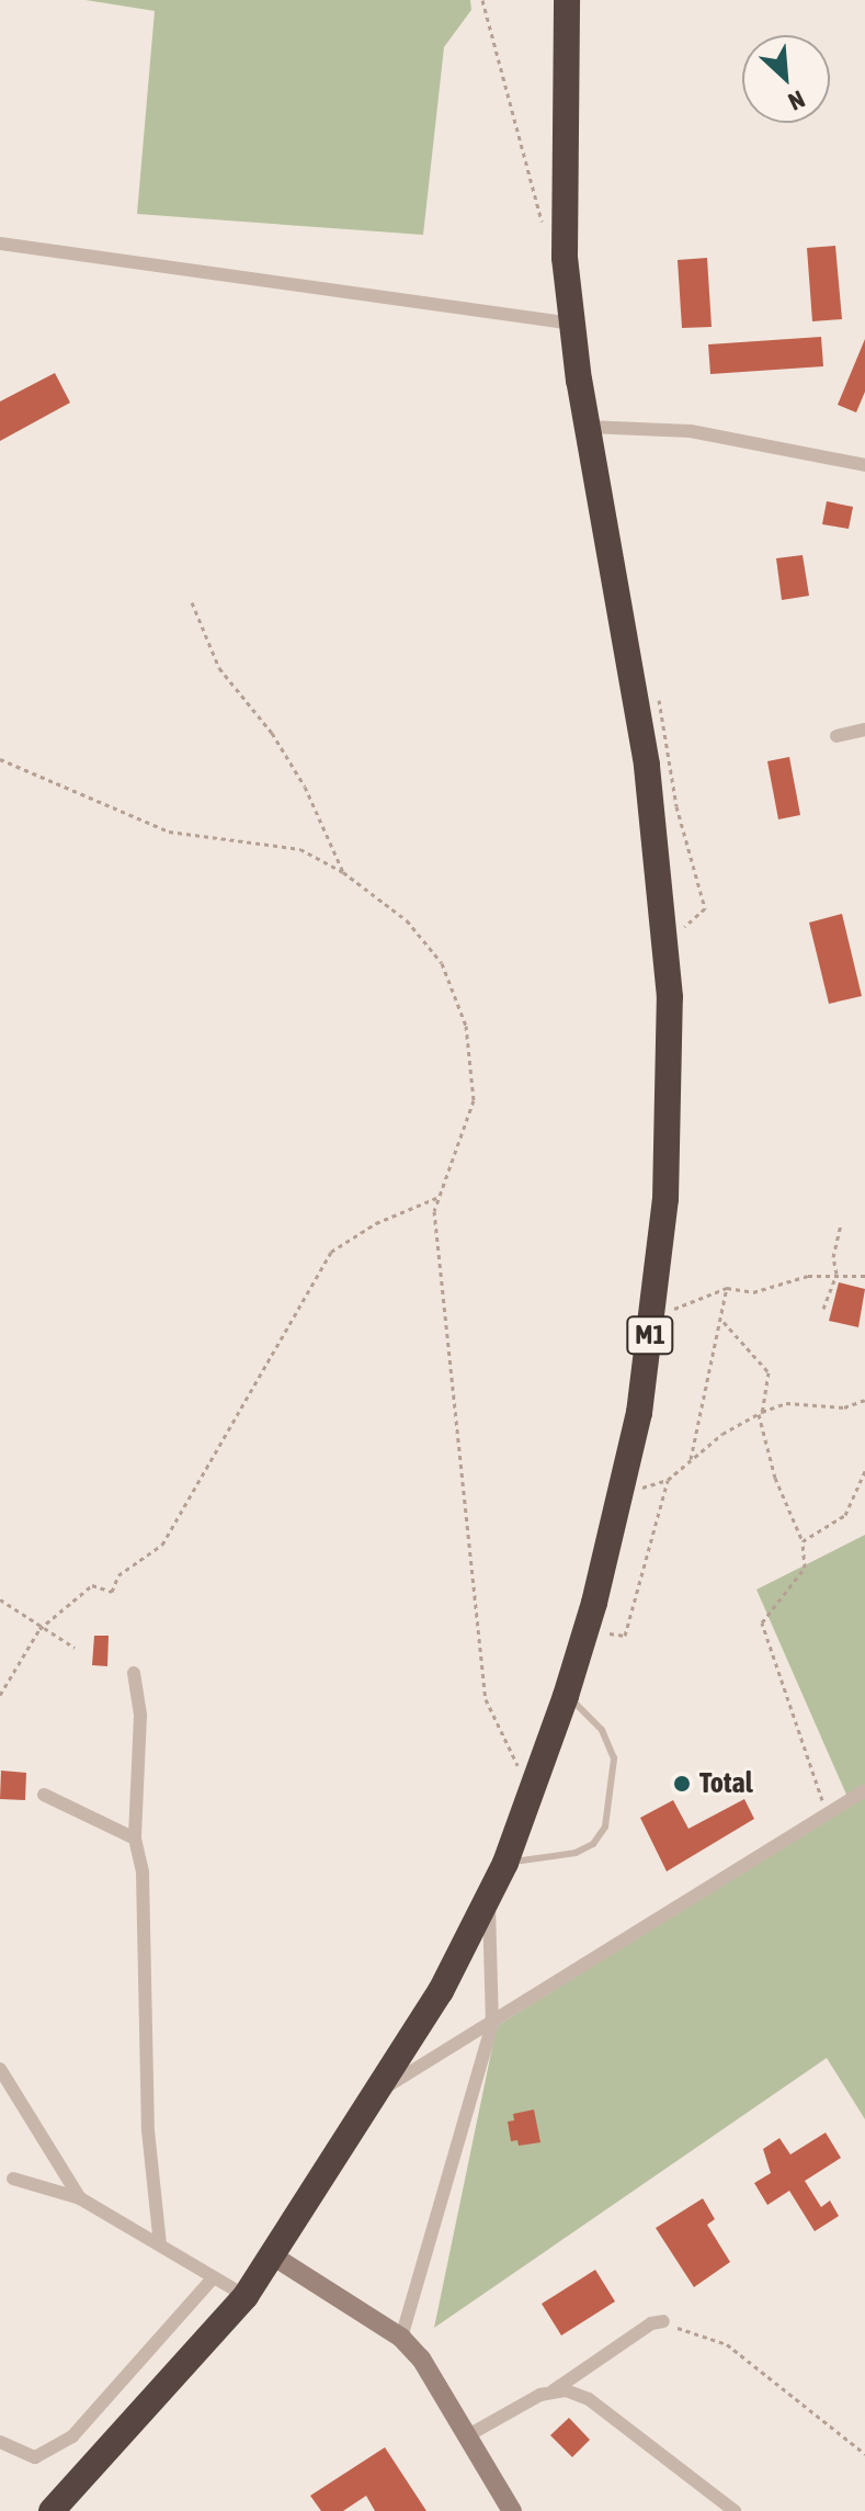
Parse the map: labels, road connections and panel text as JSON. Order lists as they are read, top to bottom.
{
  "streets": {
    "highway": ["M1"]
  },
  "places": ["Total"],
  "north": "bottom right"
}
